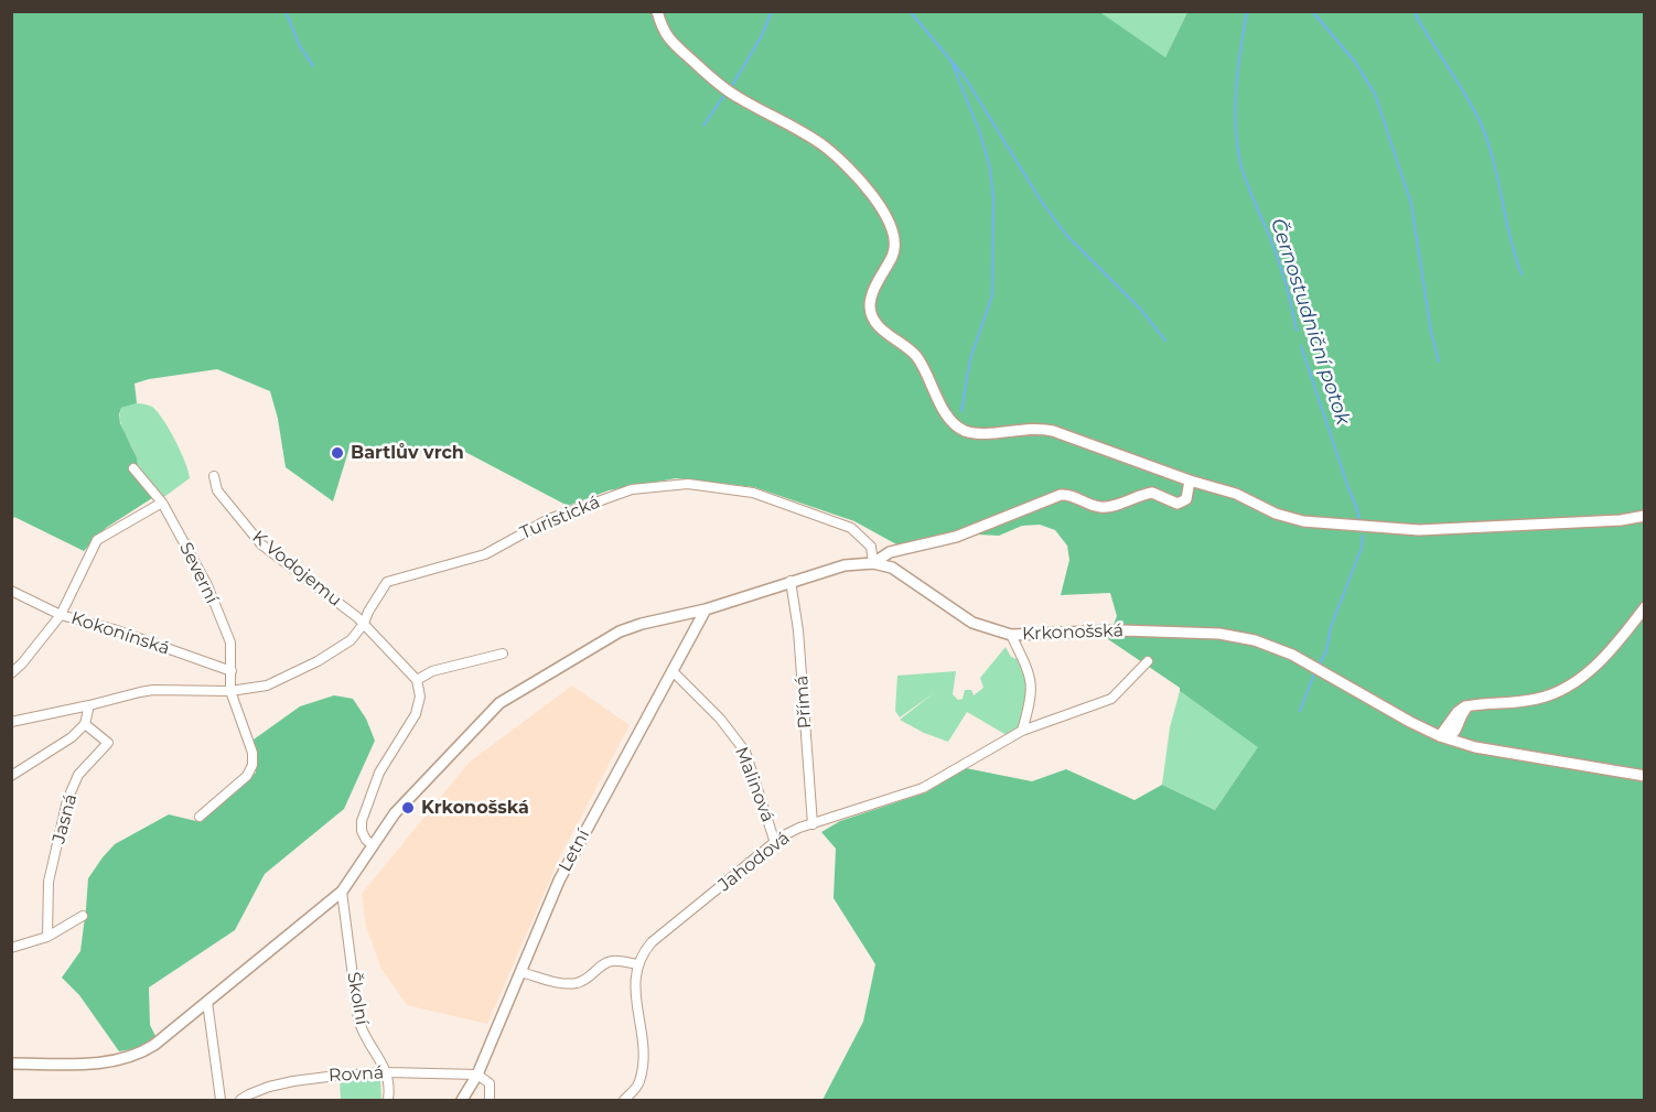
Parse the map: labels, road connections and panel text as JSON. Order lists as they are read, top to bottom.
{
  "streets": {
    "street": [
      "Turistická",
      "K Vodojemu",
      "Severní",
      "Krkonošská",
      "Kokonínská",
      "Přímá",
      "Malinová",
      "Jasná",
      "Letní",
      "Jahodová",
      "Školní",
      "Rovná"
    ]
  },
  "crossings": [
    ["Turistická", "K Vodojemu"],
    ["Turistická", "Severní"],
    ["Turistická", "Krkonošská"],
    ["Severní", "Kokonínská"],
    ["Krkonošská", "Přímá"],
    ["Krkonošská", "Letní"],
    ["Krkonošská", "Školní"],
    ["Přímá", "Jahodová"],
    ["Malinová", "Letní"],
    ["Malinová", "Jahodová"],
    ["Letní", "Rovná"],
    ["Školní", "Rovná"]
  ],
  "water": ["Černostudniční potok"],
  "places": ["Bartlův vrch", "Krkonošská"]
}
